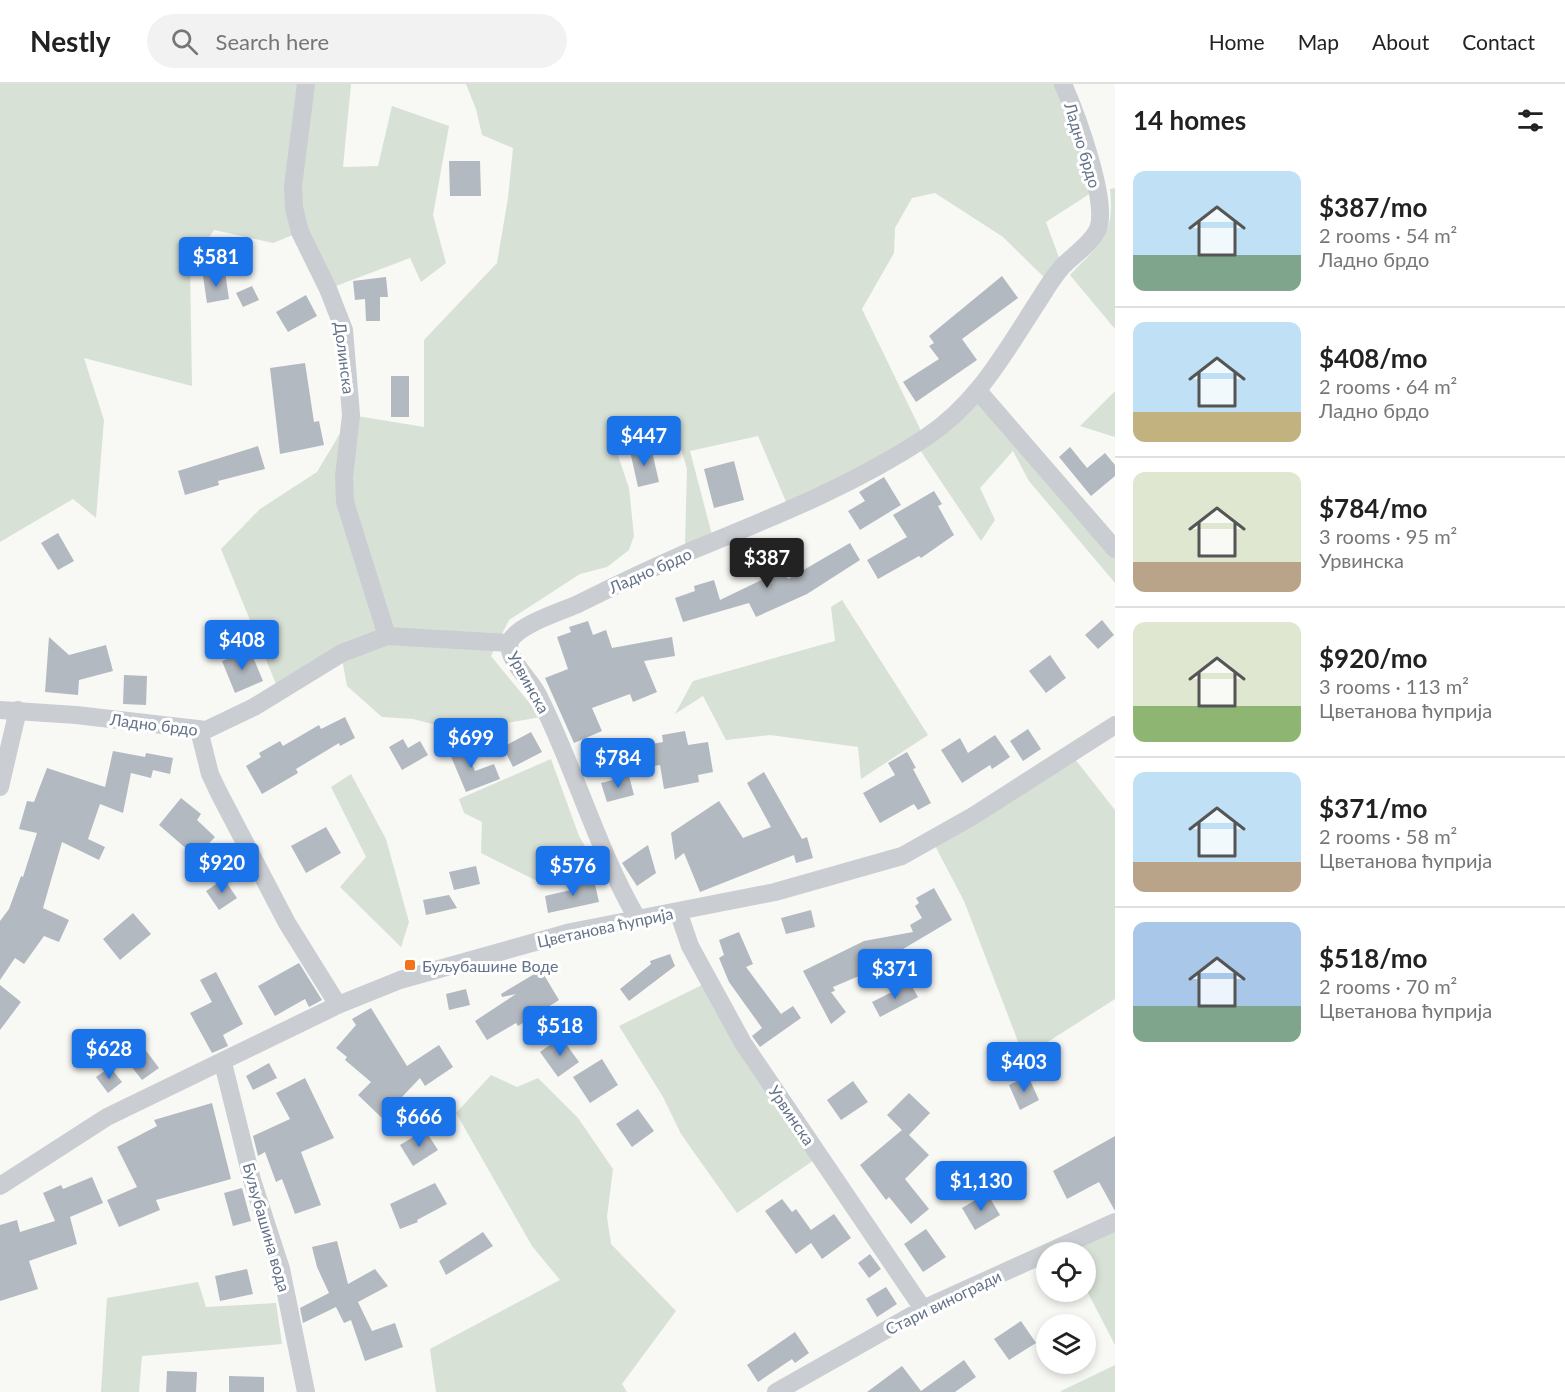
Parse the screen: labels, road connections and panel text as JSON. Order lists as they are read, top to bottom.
{
  "streets": {
    "street": [
      "Ладно брдо",
      "Долинска",
      "Урвинска",
      "Цветанова ћуприја",
      "Буљубашина вода",
      "Стари виногради"
    ]
  },
  "crossings": [
    ["Ладно брдо", "Долинска"],
    ["Ладно брдо", "Урвинска"],
    ["Урвинска", "Цветанова ћуприја"],
    ["Урвинска", "Стари виногради"],
    ["Цветанова ћуприја", "Буљубашина вода"]
  ],
  "places": {
    "transit": ["Буљубашине Воде"]
  },
  "page": {
    "header": "Nestly",
    "search": "Search here",
    "nav": [
      "Home",
      "Map",
      "About",
      "Contact"
    ],
    "heading": "14 homes",
    "list": [
      {
        "name": "$387/mo",
        "note": "2 rooms · 54 m² · Ладно брдо"
      },
      {
        "name": "$408/mo",
        "note": "2 rooms · 64 m² · Ладно брдо"
      },
      {
        "name": "$784/mo",
        "note": "3 rooms · 95 m² · Урвинска"
      },
      {
        "name": "$920/mo",
        "note": "3 rooms · 113 m² · Цветанова ћуприја"
      },
      {
        "name": "$371/mo",
        "note": "2 rooms · 58 m² · Цветанова ћуприја"
      },
      {
        "name": "$518/mo",
        "note": "2 rooms · 70 m² · Цветанова ћуприја"
      }
    ],
    "price": [
      "$581",
      "$447",
      "$387",
      "$408",
      "$699",
      "$784",
      "$920",
      "$576",
      "$371",
      "$518",
      "$628",
      "$403",
      "$666",
      "$1,130"
    ]
  }
}
